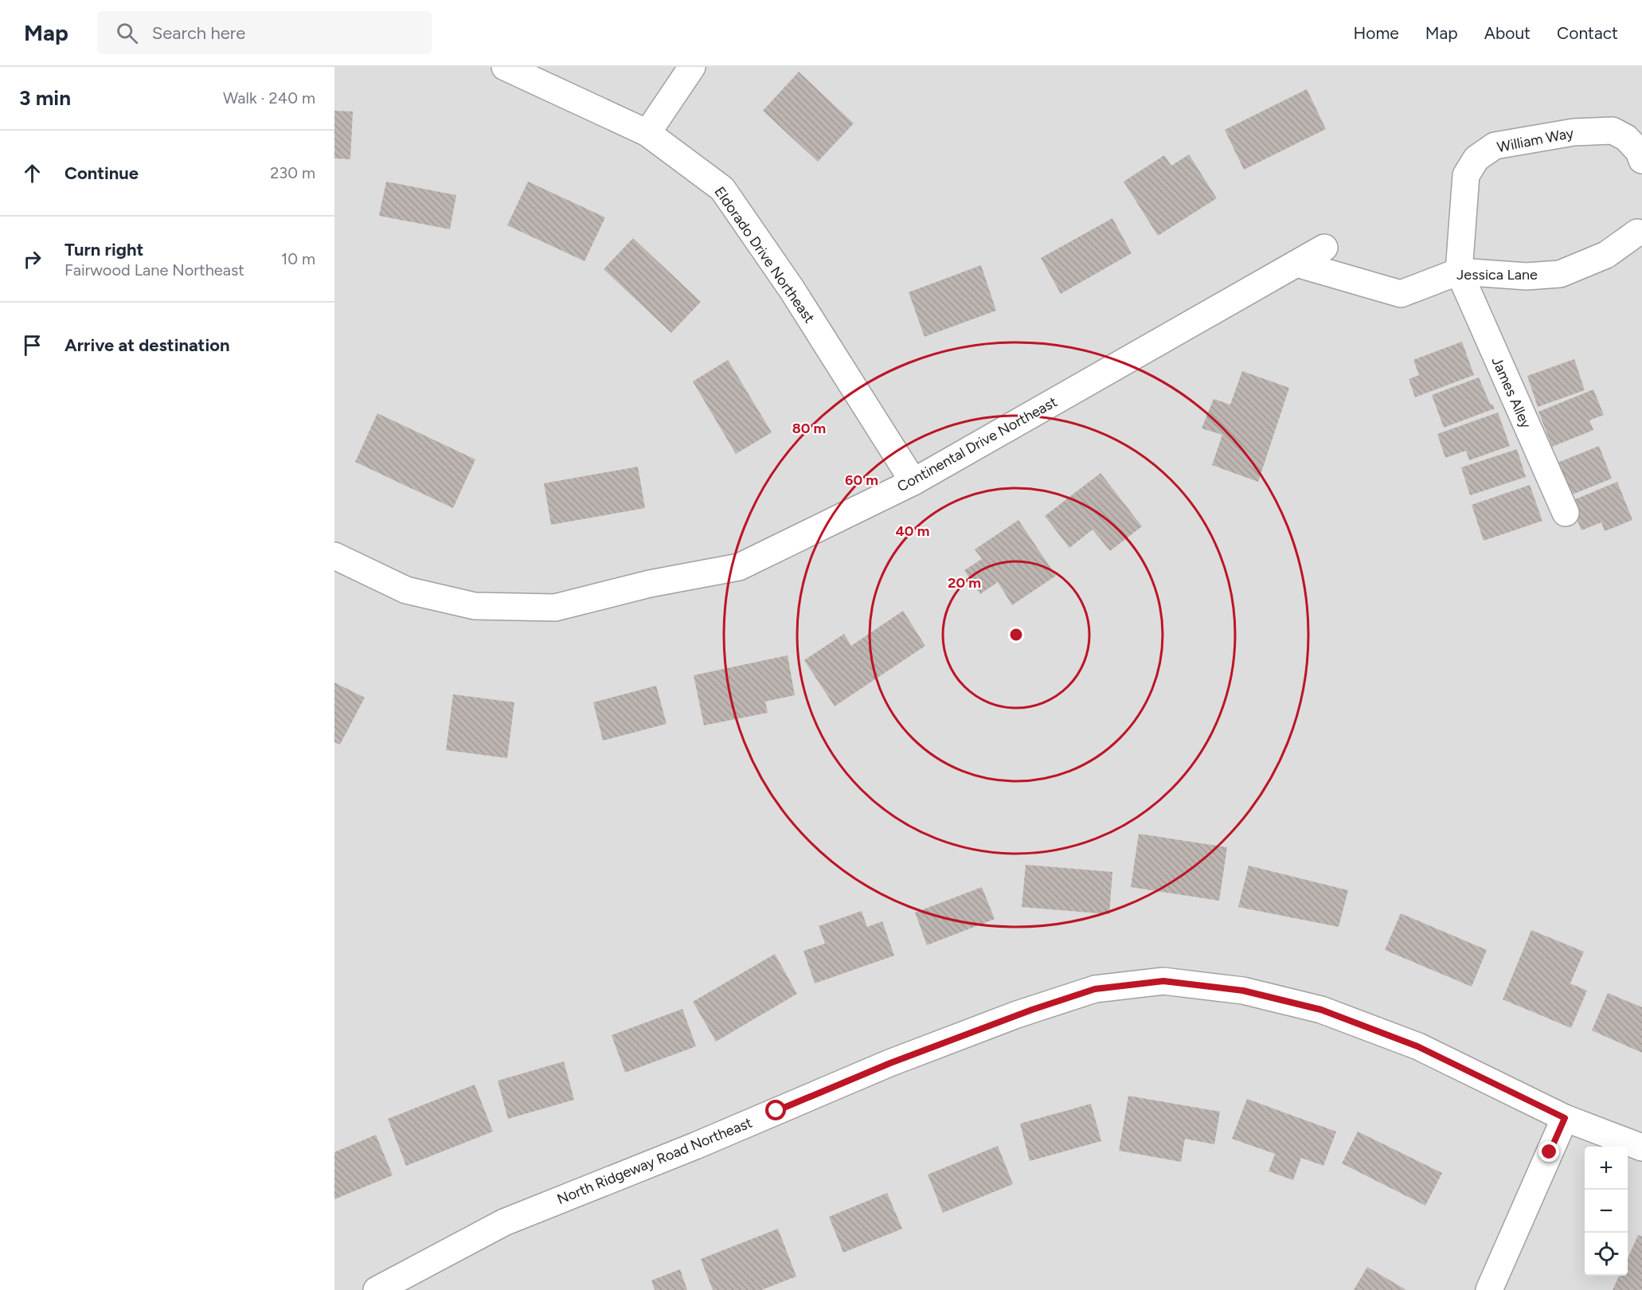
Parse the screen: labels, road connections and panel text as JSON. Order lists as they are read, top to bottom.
{
  "streets": {
    "street": [
      "William Way",
      "Eldorado Drive Northeast",
      "Jessica Lane",
      "James Alley",
      "Continental Drive Northeast",
      "North Ridgeway Road Northeast"
    ]
  },
  "crossings": [
    ["William Way", "Jessica Lane"],
    ["William Way", "James Alley"],
    ["Eldorado Drive Northeast", "Continental Drive Northeast"],
    ["Jessica Lane", "James Alley"],
    ["Jessica Lane", "Continental Drive Northeast"]
  ],
  "page": {
    "header": "Map",
    "search": "Search here",
    "nav": [
      "Home",
      "Map",
      "About",
      "Contact"
    ],
    "heading": ["3 min", "Walk · 240 m"],
    "list": [
      ["Continue", "230 m"],
      ["Turn right", "Fairwood Lane Northeast", "10 m"],
      "Arrive at destination"
    ],
    "map_buttons": ["+", "−"]
  },
  "rings": [
    "80 m",
    "60 m",
    "40 m",
    "20 m"
  ]
}
